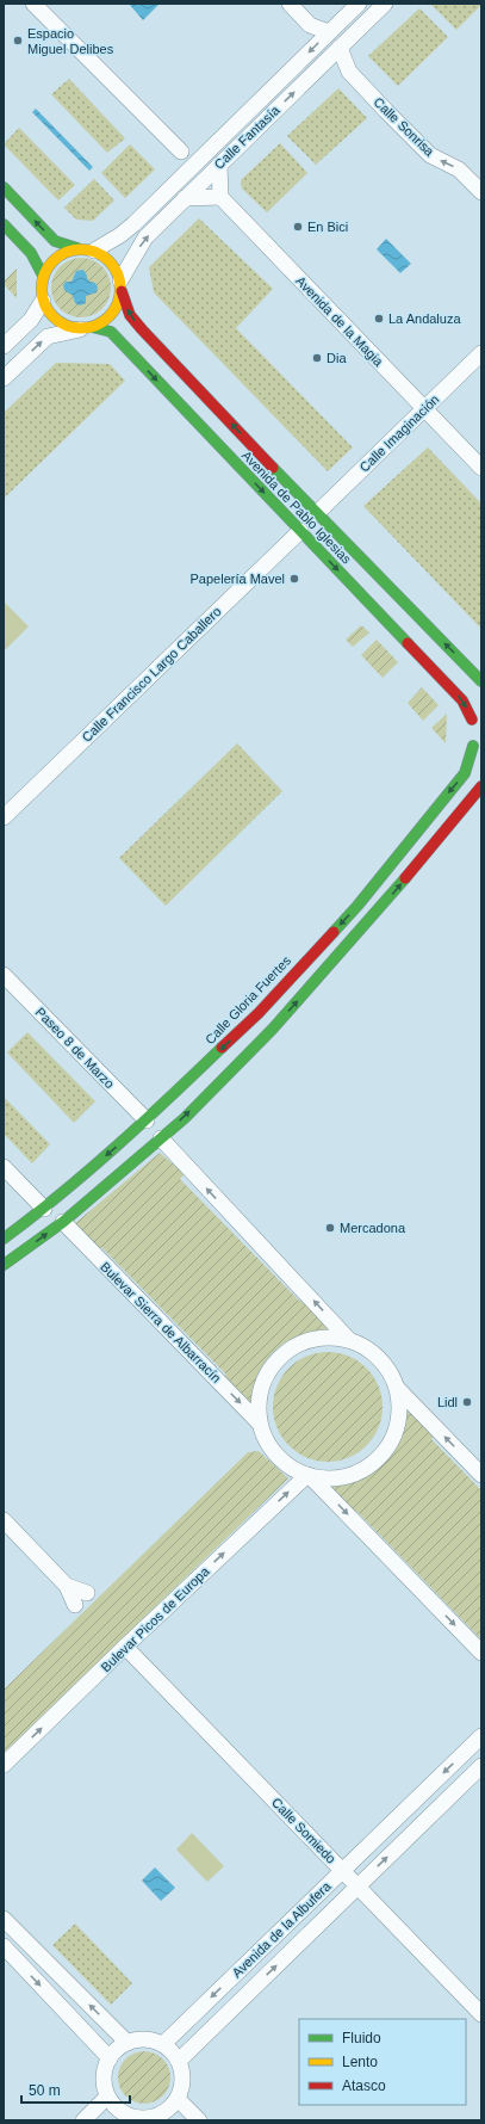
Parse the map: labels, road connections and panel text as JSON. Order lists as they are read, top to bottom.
{
  "streets": {
    "street": [
      "Calle Sonrisa",
      "Calle Fantasía",
      "Avenida de la Magia",
      "Calle Imaginación",
      "Avenida de Pablo Iglesias",
      "Calle Francisco Largo Caballero",
      "Calle Gloria Fuertes",
      "Paseo 8 de Marzo",
      "Bulevar Sierra de Albarracín",
      "Bulevar Picos de Europa",
      "Calle Somiedo",
      "Avenida de la Albufera"
    ]
  },
  "crossings": [
    ["Calle Sonrisa", "Calle Fantasía"],
    ["Calle Fantasía", "Avenida de Pablo Iglesias"],
    ["Avenida de la Magia", "Calle Imaginación"],
    ["Calle Imaginación", "Avenida de Pablo Iglesias"],
    ["Avenida de Pablo Iglesias", "Calle Francisco Largo Caballero"],
    ["Calle Gloria Fuertes", "Paseo 8 de Marzo"],
    ["Bulevar Sierra de Albarracín", "Bulevar Picos de Europa"],
    ["Bulevar Picos de Europa", "Calle Somiedo"],
    ["Calle Somiedo", "Avenida de la Albufera"]
  ],
  "one_way": ["Calle Sonrisa", "Bulevar Picos de Europa"],
  "places": [
    "Espacio Miguel Delibes",
    "En Bici",
    "La Andaluza",
    "Dia",
    "Papelería Mavel",
    "Mercadona",
    "Lidl"
  ],
  "legend": ["Fluido", "Lento", "Atasco"],
  "scale_bar": "50 m"
}
